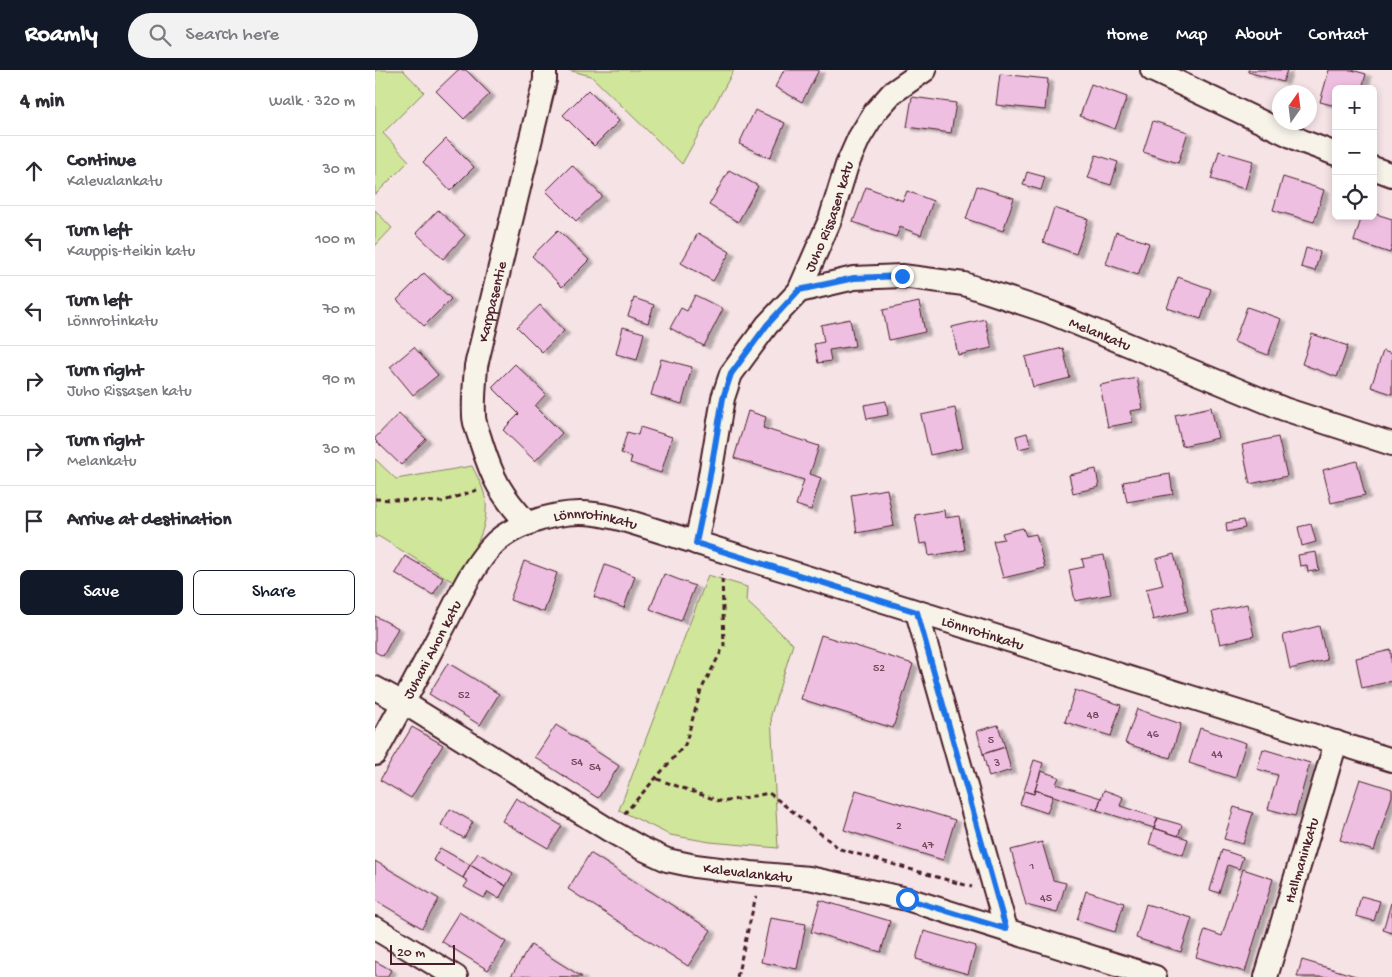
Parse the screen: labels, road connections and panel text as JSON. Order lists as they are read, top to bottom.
{
  "streets": {
    "street": [
      "Juho Rissasen katu",
      "Karppasentie",
      "Melankatu",
      "Lönnrotinkatu",
      "Juhani Ahon katu",
      "Hallmaninkatu",
      "Kalevalankatu"
    ]
  },
  "crossings": [
    ["Juho Rissasen katu", "Melankatu"],
    ["Juho Rissasen katu", "Lönnrotinkatu"],
    ["Karppasentie", "Lönnrotinkatu"],
    ["Lönnrotinkatu", "Juhani Ahon katu"],
    ["Lönnrotinkatu", "Hallmaninkatu"],
    ["Juhani Ahon katu", "Kalevalankatu"]
  ],
  "house_numbers": [
    "52",
    "52",
    "48",
    "46",
    "5",
    "44",
    "54",
    "3",
    "54",
    "2",
    "47",
    "1",
    "45"
  ],
  "scale_bar": "20 m",
  "north": "top",
  "page": {
    "header": "Roamly",
    "search": "Search here",
    "nav": [
      "Home",
      "Map",
      "About",
      "Contact"
    ],
    "heading": ["4 min", "Walk · 320 m"],
    "map_buttons": ["+", "−"],
    "list": [
      ["Continue", "Kalevalankatu", "30 m"],
      ["Turn left", "Kauppis-Heikin katu", "100 m"],
      ["Turn left", "Lönnrotinkatu", "70 m"],
      ["Turn right", "Juho Rissasen katu", "90 m"],
      ["Turn right", "Melankatu", "30 m"],
      "Arrive at destination"
    ],
    "buttons": ["Save", "Share"],
    "scale": "20 m"
  }
}
